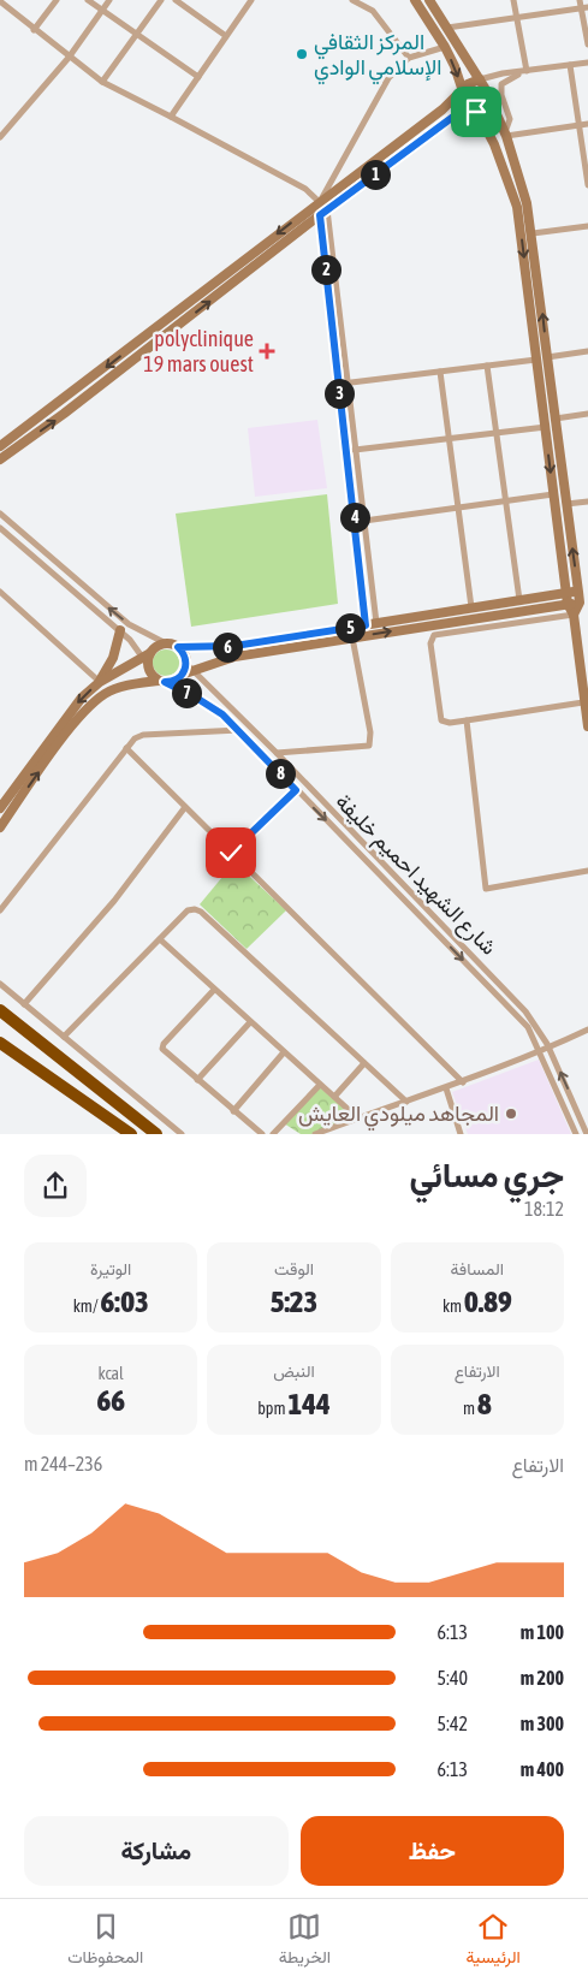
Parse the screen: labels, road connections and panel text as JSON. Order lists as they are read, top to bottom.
{
  "streets": {
    "street": ["شارع الشهيد احميم خليفة"]
  },
  "places": {
    "other": ["المركز الثقافي الإسلامي الوادي", "المجاهد ميلودي العايش"],
    "health": ["polyclinique 19 mars ouest"]
  },
  "page": {
    "pins": [
      "1",
      "2",
      "3",
      "4",
      "5",
      "6",
      "7",
      "8"
    ],
    "heading": ["جري مسائي", "18:12"],
    "stats": [
      ["المسافة", "0.89 km"],
      ["الوقت", "5:23"],
      ["الوتيرة", "6:03 /km"],
      ["الارتفاع", "8 m"],
      ["النبض", "144 bpm"],
      ["kcal", "66"]
    ],
    "chart": ["الارتفاع", "236–244 m"],
    "list": [
      {
        "name": "100 m",
        "note": "6:13"
      },
      {
        "name": "200 m",
        "note": "5:40"
      },
      {
        "name": "300 m",
        "note": "5:42"
      },
      {
        "name": "400 m",
        "note": "6:13"
      }
    ],
    "buttons": ["حفظ", "مشاركة"],
    "tabs": ["الرئيسية", "الخريطة", "المحفوظات"]
  }
}
